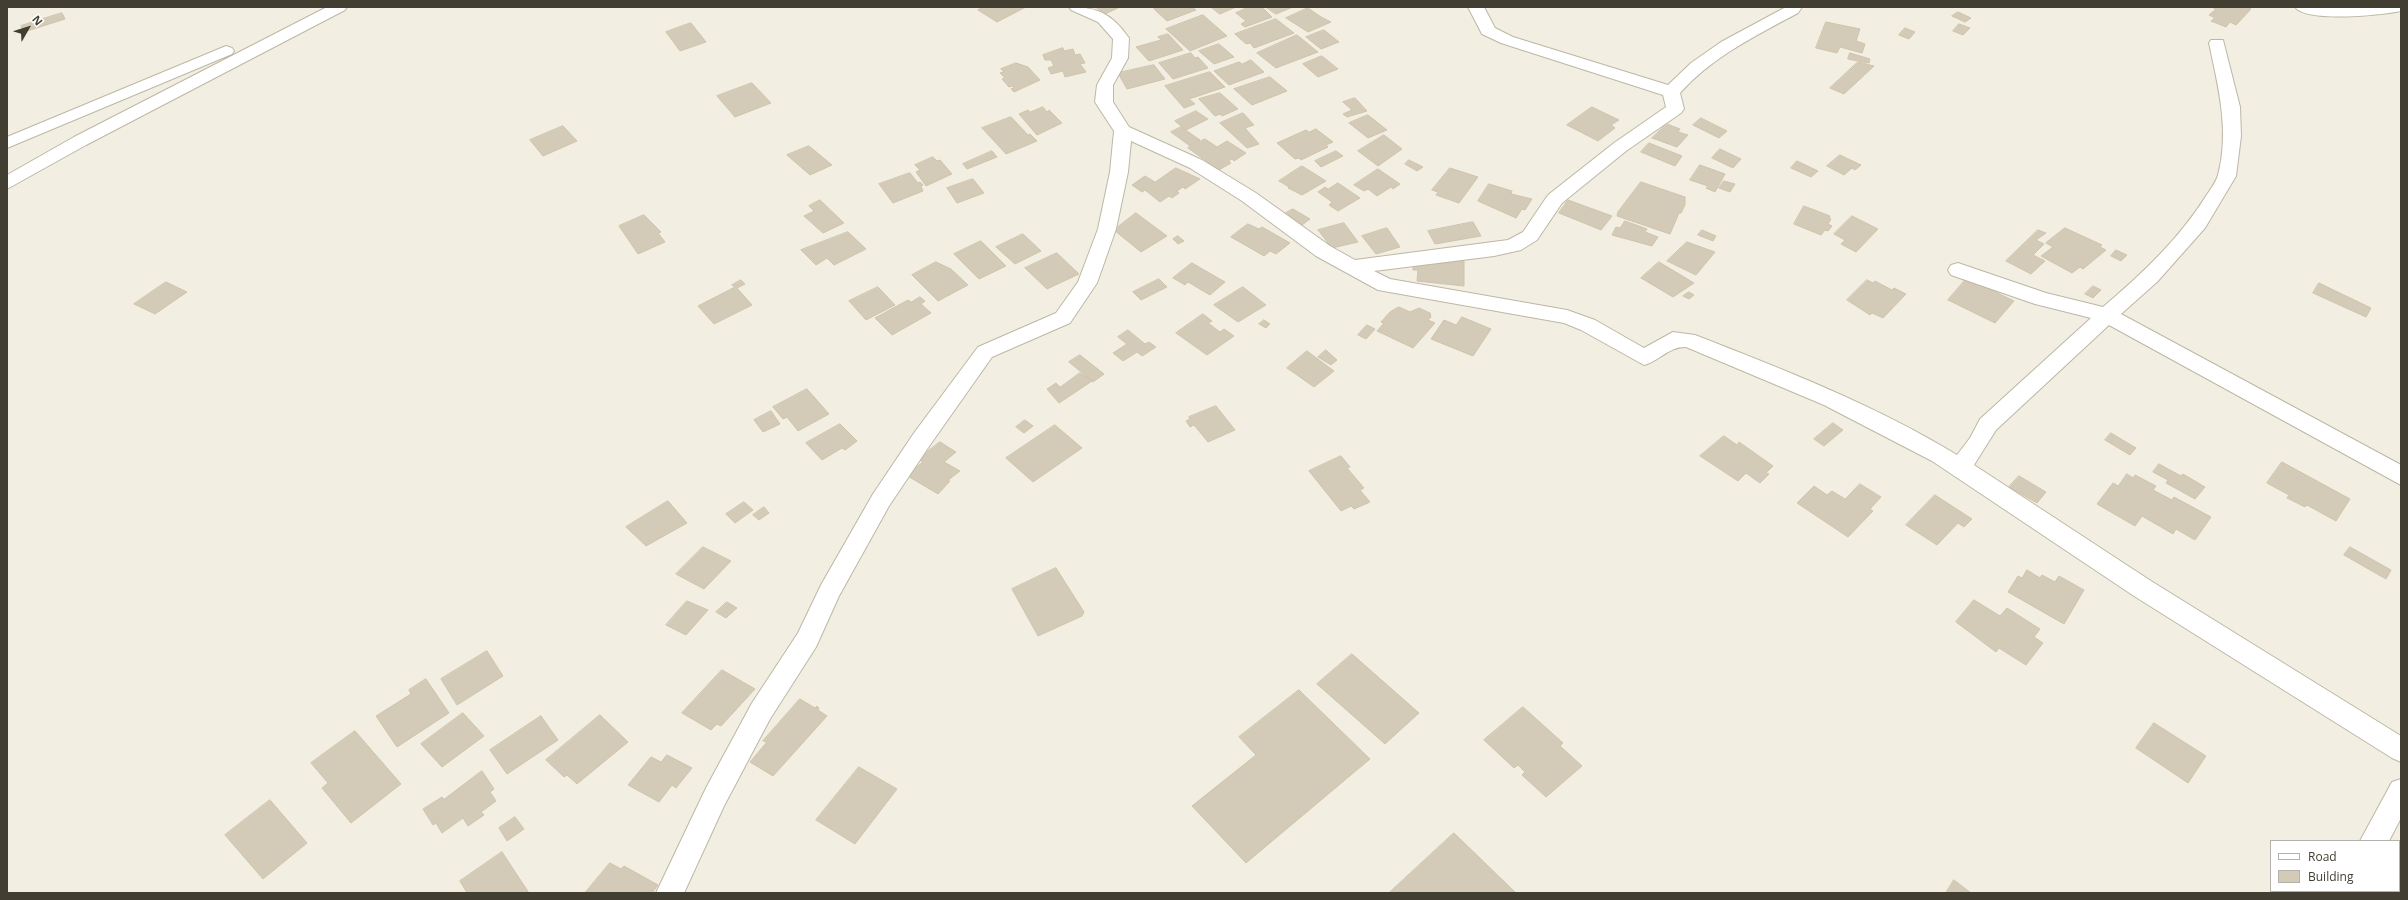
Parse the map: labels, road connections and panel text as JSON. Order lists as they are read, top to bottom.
{
  "legend": ["Road", "Building"],
  "north": "top right"
}
